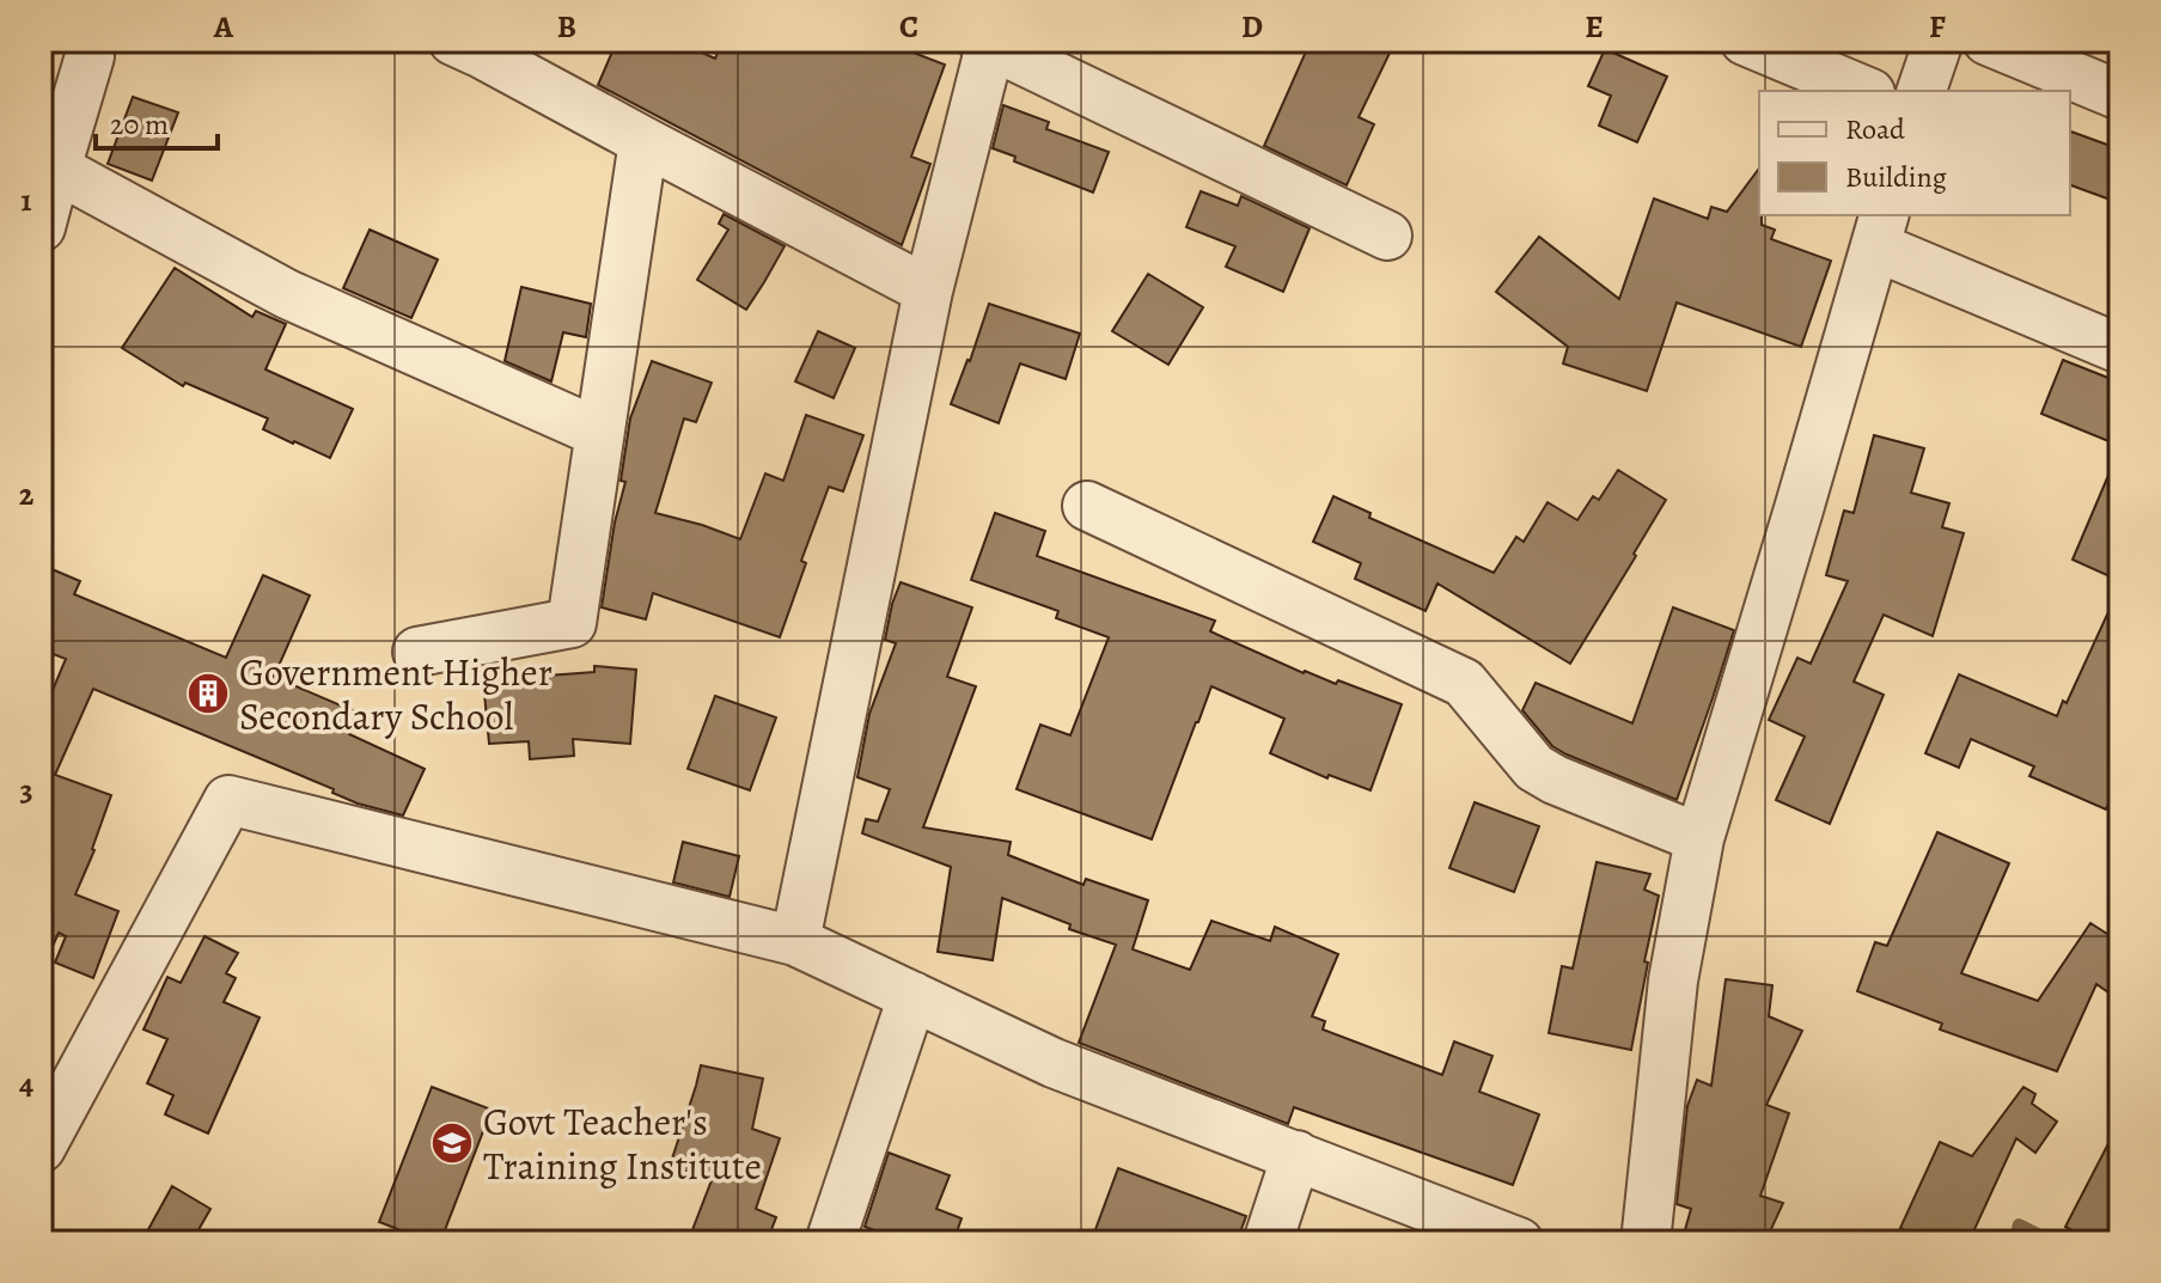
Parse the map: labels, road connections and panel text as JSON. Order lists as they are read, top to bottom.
{
  "places": {
    "building": ["Government Higher Secondary School"],
    "school or university": ["Govt Teacher's Training Institute"]
  },
  "legend": ["Road", "Building"],
  "scale_bar": "20 m",
  "grid": {
    "columns": [
      "A",
      "B",
      "C",
      "D",
      "E",
      "F"
    ],
    "rows": [
      "1",
      "2",
      "3",
      "4"
    ]
  }
}
